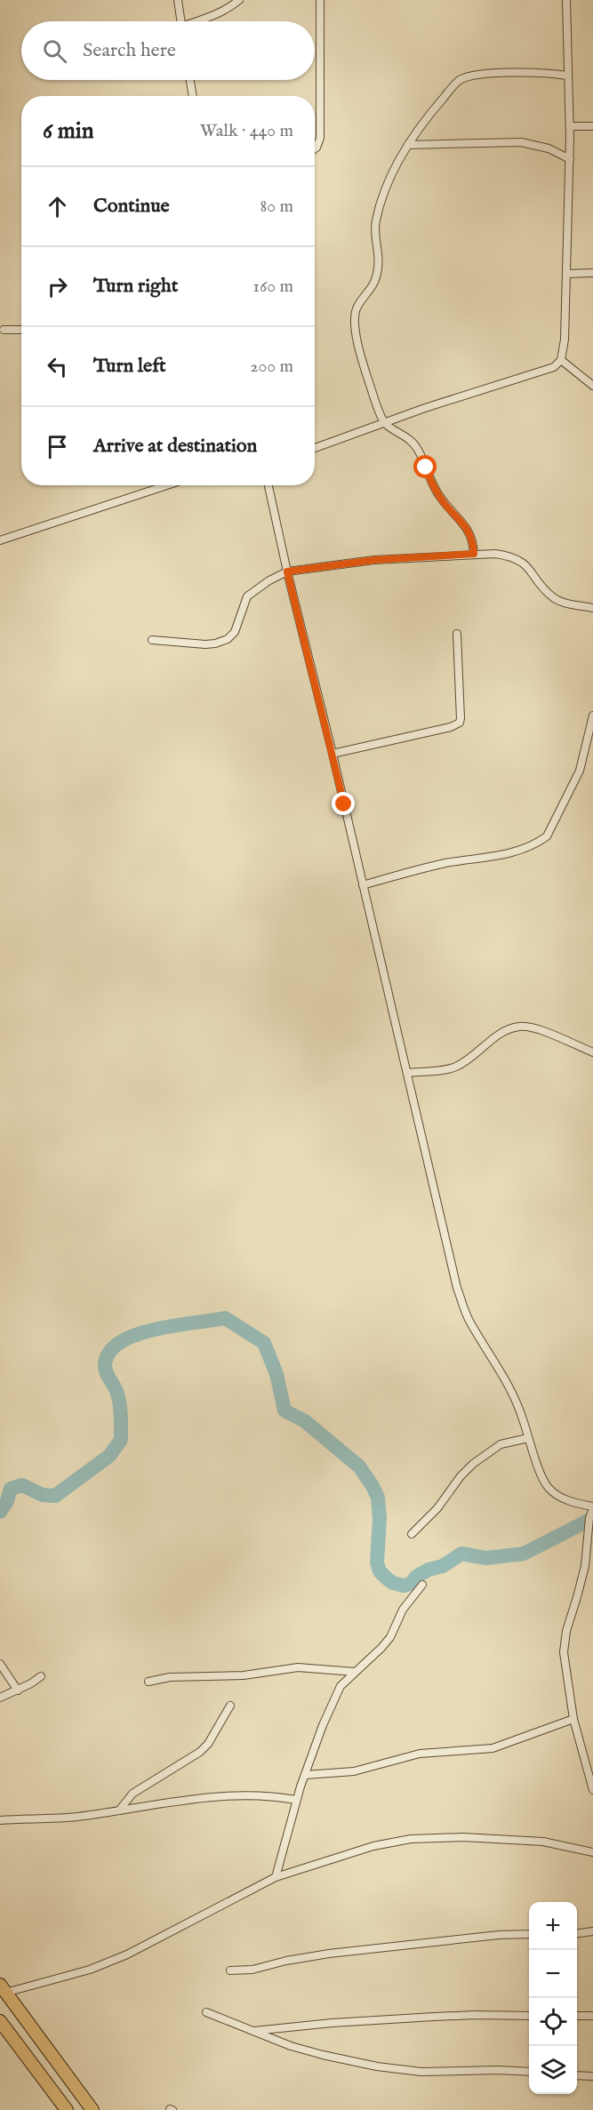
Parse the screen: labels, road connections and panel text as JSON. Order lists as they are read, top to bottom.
{
  "page": {
    "search": "Search here",
    "heading": ["6 min", "Walk · 440 m"],
    "list": [
      ["Continue", "80 m"],
      ["Turn right", "160 m"],
      ["Turn left", "200 m"],
      "Arrive at destination"
    ],
    "map_buttons": ["+", "−"]
  }
}
